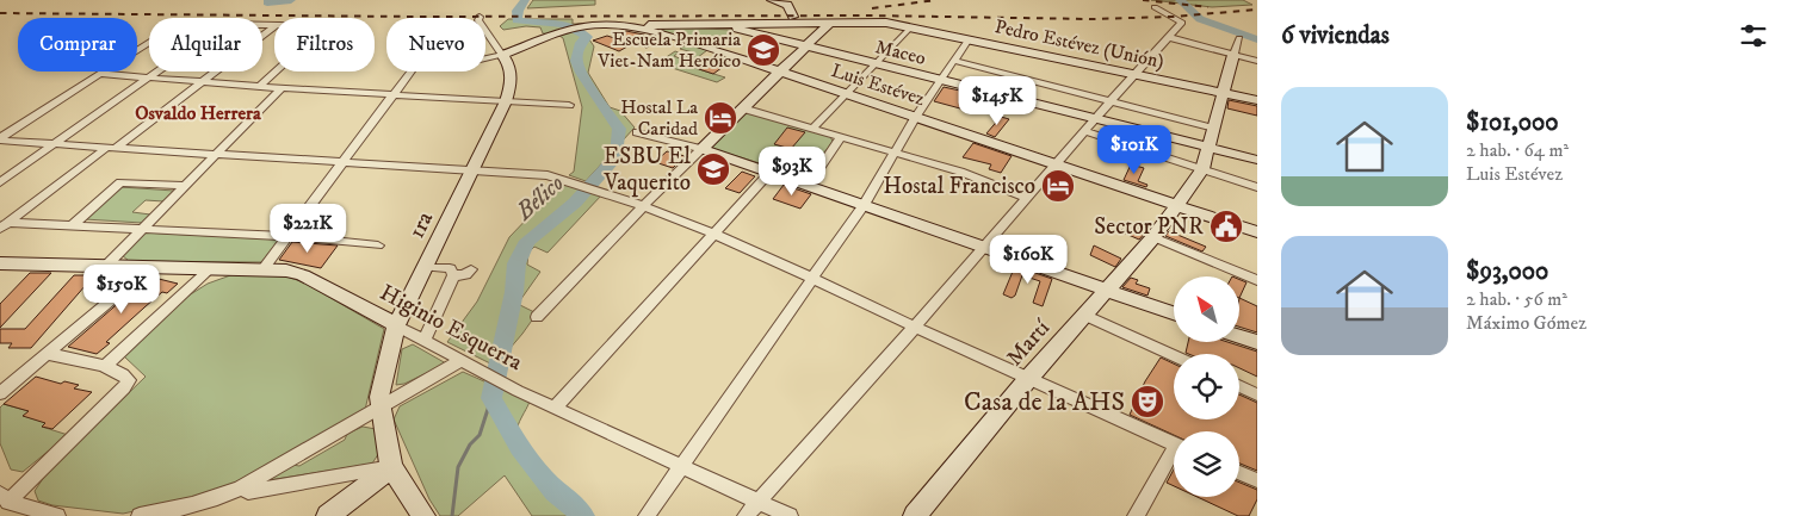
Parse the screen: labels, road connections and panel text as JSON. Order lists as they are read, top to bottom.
{
  "streets": {
    "main road": [
      "Pedro Estévez (Unión)",
      "Maceo",
      "Luis Estévez",
      "1ra",
      "Higinio Esquerra",
      "Martí"
    ]
  },
  "crossings": [
    ["Pedro Estévez (Unión)", "Maceo"],
    ["Pedro Estévez (Unión)", "Luis Estévez"],
    ["Pedro Estévez (Unión)", "Martí"],
    ["Maceo", "Luis Estévez"],
    ["Maceo", "Martí"],
    ["Luis Estévez", "1ra"],
    ["Luis Estévez", "Martí"],
    ["1ra", "Higinio Esquerra"]
  ],
  "districts": ["Osvaldo Herrera"],
  "water": ["Bélico"],
  "places": {
    "school or university": ["Escuela Primaria Viet-Nam Heróico", "ESBU El Vaquerito"],
    "hotel": ["Hostal La Caridad", "Hostal Francisco"],
    "public building": ["Sector PNR"],
    "theatre": ["Casa de la AHS"]
  },
  "north": "top left",
  "page": {
    "heading": "6 viviendas",
    "chip": [
      "Comprar",
      "Alquilar",
      "Filtros",
      "Nuevo"
    ],
    "list": [
      {
        "name": "$101,000",
        "note": "2 hab. · 64 m² · Luis Estévez"
      },
      {
        "name": "$93,000",
        "note": "2 hab. · 56 m² · Máximo Gómez"
      }
    ],
    "price": [
      "$145K",
      "$101K",
      "$93K",
      "$221K",
      "$160K",
      "$150K"
    ]
  }
}
